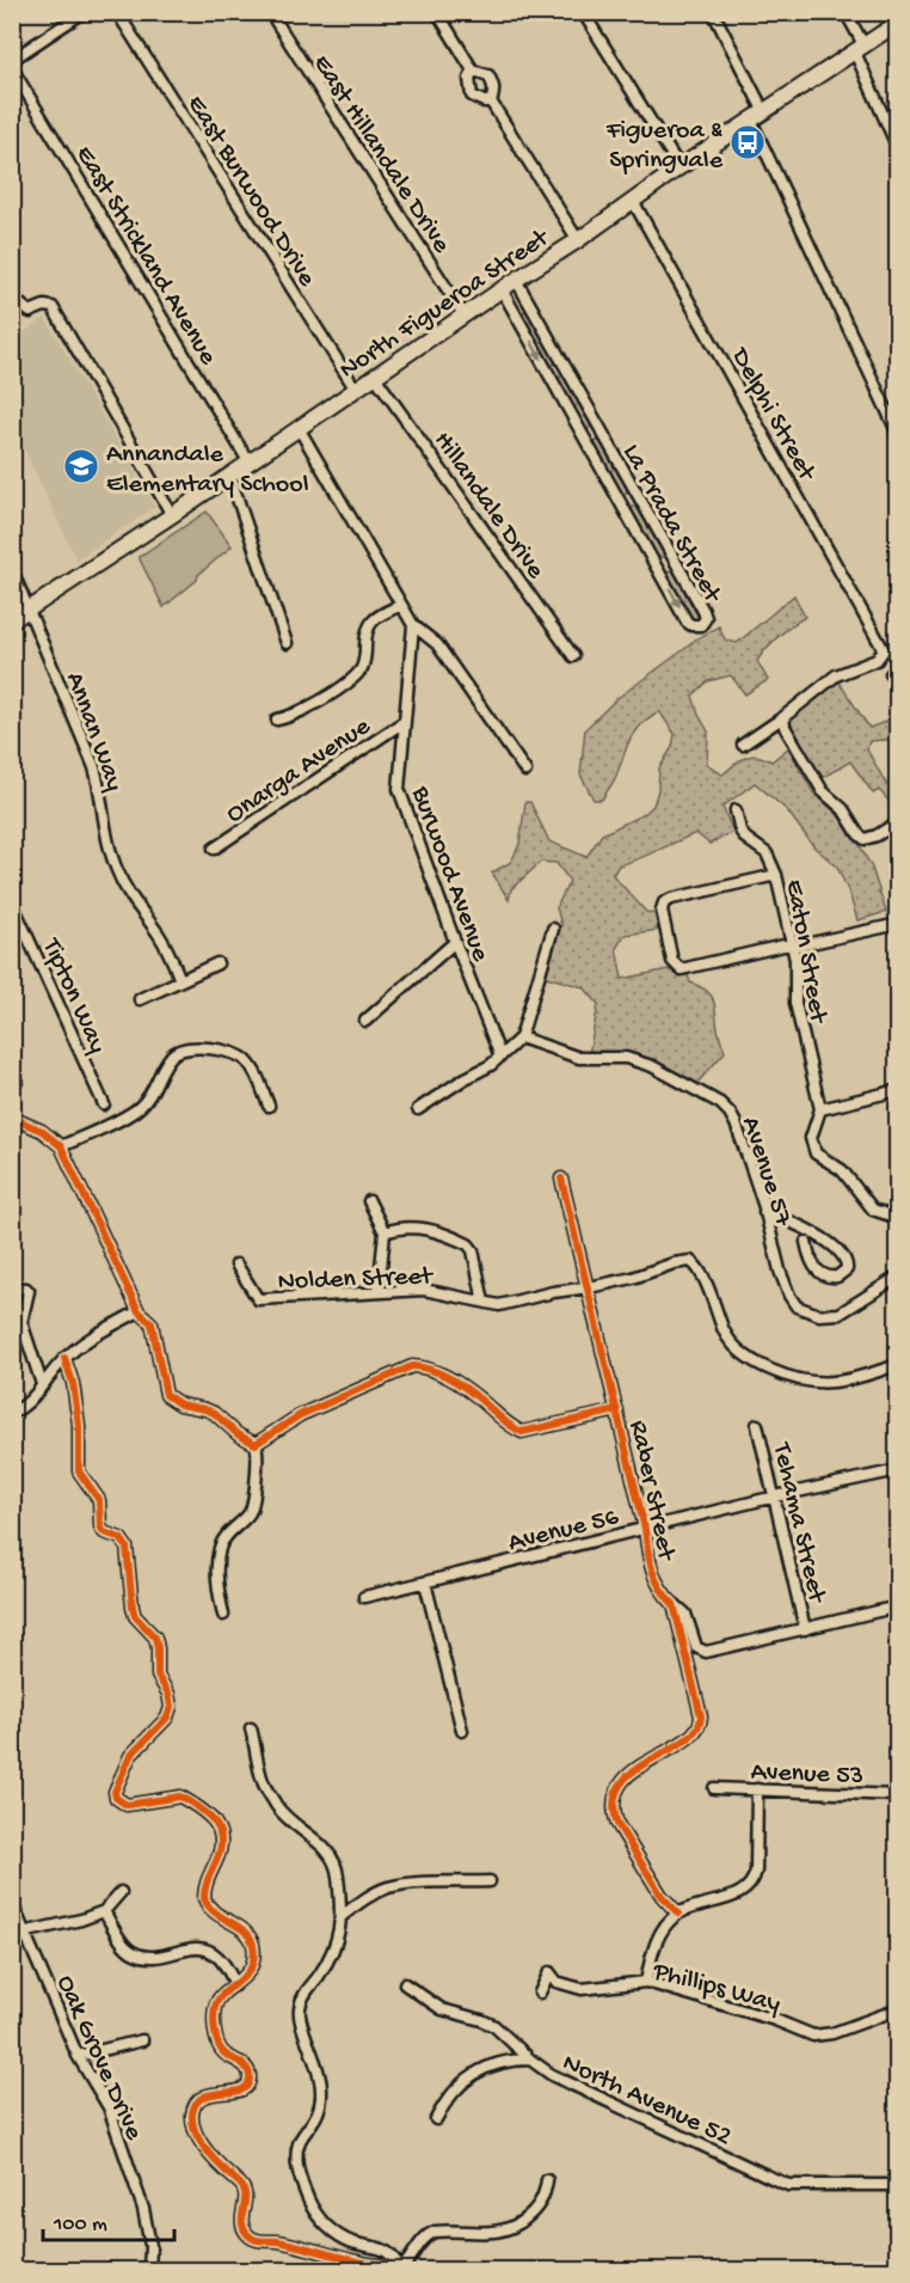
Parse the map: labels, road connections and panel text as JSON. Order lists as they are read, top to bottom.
{
  "streets": {
    "main road": ["North Figueroa Street"],
    "street": [
      "East Hillandale Drive",
      "East Burwood Drive",
      "East Strickland Avenue",
      "Delphi Street",
      "Hillandale Drive",
      "La Prada Street",
      "Annan Way",
      "Onarga Avenue",
      "Burwood Avenue",
      "Eaton Street",
      "Tipton Way",
      "Avenue 57",
      "Nolden Street",
      "Raber Street",
      "Tehama Street",
      "Avenue 56",
      "Avenue 53",
      "Phillips Way",
      "Oak Grove Drive",
      "North Avenue 52"
    ]
  },
  "crossings": [
    ["East Hillandale Drive", "North Figueroa Street"],
    ["East Burwood Drive", "North Figueroa Street"],
    ["East Strickland Avenue", "North Figueroa Street"],
    ["North Figueroa Street", "Delphi Street"],
    ["North Figueroa Street", "Hillandale Drive"],
    ["North Figueroa Street", "La Prada Street"],
    ["North Figueroa Street", "Annan Way"],
    ["Onarga Avenue", "Burwood Avenue"],
    ["Eaton Street", "Avenue 57"],
    ["Nolden Street", "Raber Street"],
    ["Raber Street", "Avenue 56"],
    ["Tehama Street", "Avenue 56"]
  ],
  "places": {
    "bus stop": ["Figueroa & Springvale"],
    "school or university": ["Annandale Elementary School"]
  },
  "scale_bar": "100 m"
}
